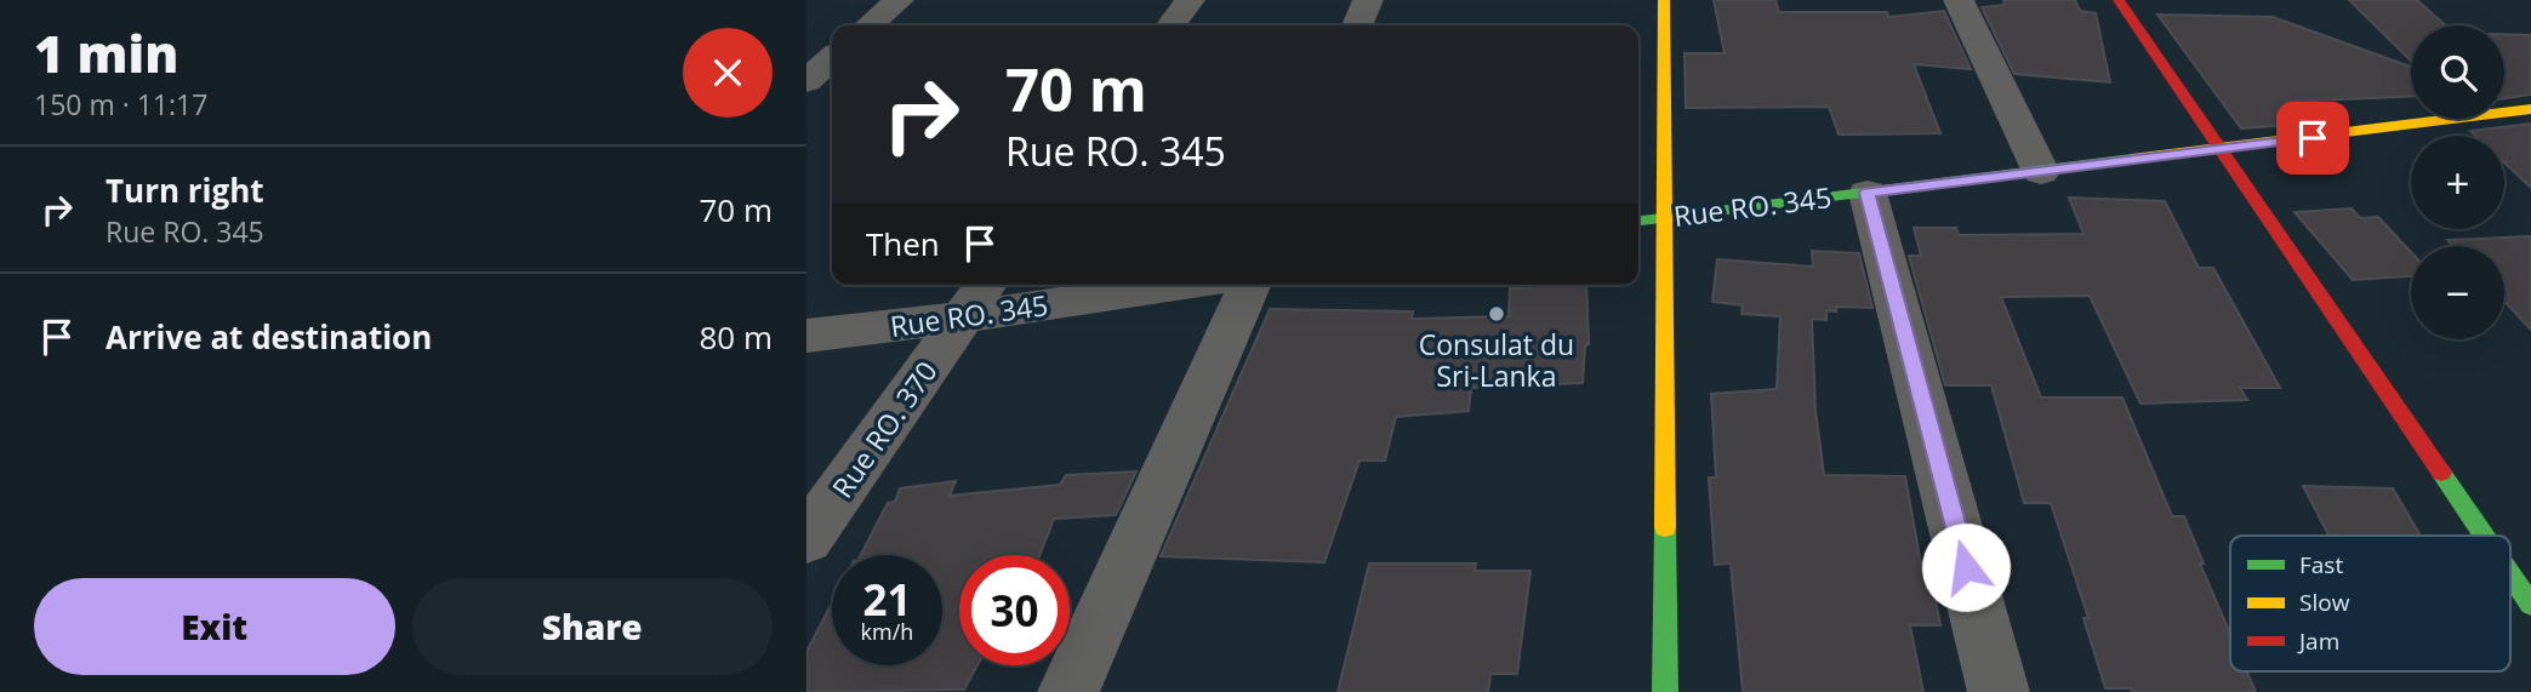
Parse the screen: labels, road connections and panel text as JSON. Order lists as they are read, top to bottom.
{
  "streets": {
    "street": ["Rue RO. 345", "Rue RO. 370"]
  },
  "crossings": [
    ["Rue RO. 345", "Rue RO. 370"]
  ],
  "places": ["Consulat du Sri-Lanka"],
  "legend": ["Fast", "Slow", "Jam"],
  "page": {
    "heading": ["1 min", "150 m · 11:17"],
    "map_buttons": ["+", "−"],
    "turn": ["70 m", "Rue RO. 345"],
    "list": [
      {
        "name": "Turn right",
        "note": "Rue RO. 345",
        "value": "70 m"
      },
      {
        "name": "Arrive at destination",
        "value": "80 m"
      }
    ],
    "then": "Then",
    "speed": "21 km/h",
    "limit": "30",
    "buttons": ["Exit", "Share"]
  }
}
